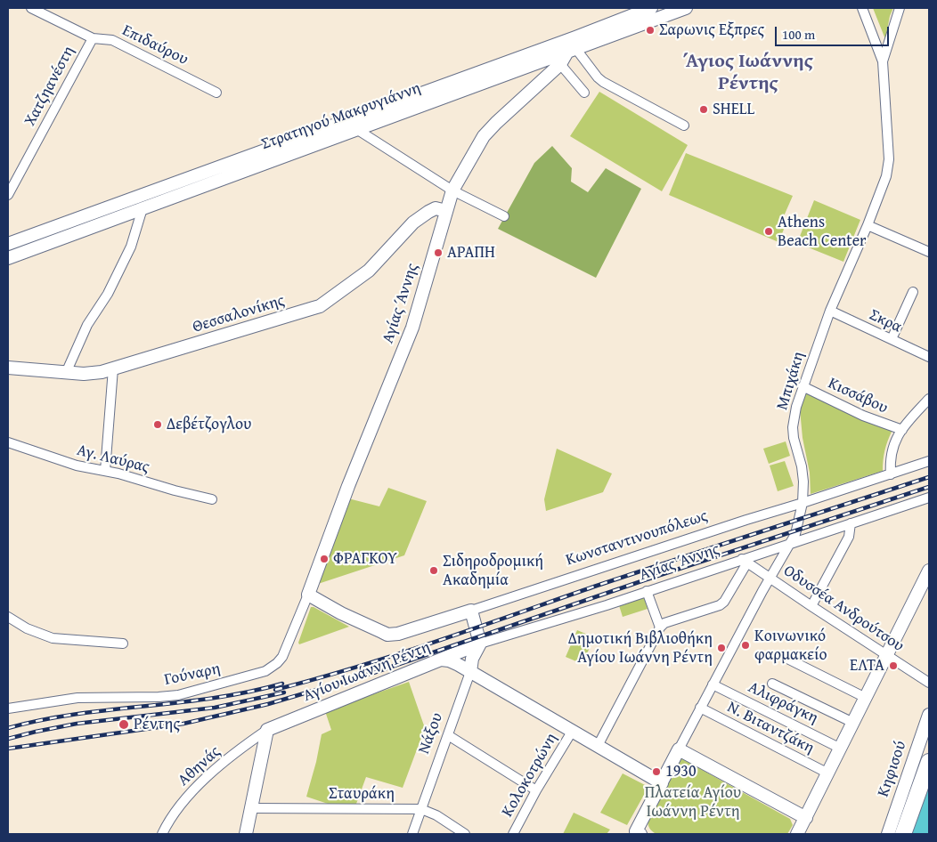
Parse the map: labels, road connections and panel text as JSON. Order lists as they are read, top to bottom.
{
  "streets": {
    "street": [
      "Επιδαύρου",
      "Χατζηανέστη",
      "Στρατηγού Μακρυγιάννη",
      "Αγίας Άννης",
      "Θεσσαλονίκης",
      "Σκρα",
      "Μπιχάκη",
      "Κισσάβου",
      "Αγ. Λαύρας",
      "Κωνσταντινουπόλεως",
      "Οδυσσέα Ανδρούτσου",
      "Αγίου Ιωάννη Ρέντη",
      "Γούναρη",
      "Αλιφράγκη",
      "Ν. Βιταντζάκη",
      "Νάξου",
      "Αθηνάς",
      "Κηφισού",
      "Κολοκοτρώνη",
      "Σταυράκη"
    ]
  },
  "crossings": [
    ["Επιδαύρου", "Χατζηανέστη"],
    ["Στρατηγού Μακρυγιάννη", "Αγίας Άννης"],
    ["Αγίας Άννης", "Θεσσαλονίκης"],
    ["Αγίας Άννης", "Μπιχάκη"],
    ["Αγίας Άννης", "Κωνσταντινουπόλεως"],
    ["Αγίας Άννης", "Οδυσσέα Ανδρούτσου"],
    ["Αγίας Άννης", "Αγίου Ιωάννη Ρέντη"],
    ["Αγίας Άννης", "Γούναρη"],
    ["Αγίας Άννης", "Νάξου"],
    ["Σκρα", "Μπιχάκη"],
    ["Μπιχάκη", "Κισσάβου"],
    ["Μπιχάκη", "Κωνσταντινουπόλεως"],
    ["Μπιχάκη", "Οδυσσέα Ανδρούτσου"],
    ["Μπιχάκη", "Αλιφράγκη"],
    ["Μπιχάκη", "Ν. Βιταντζάκη"],
    ["Κωνσταντινουπόλεως", "Γούναρη"],
    ["Αγίου Ιωάννη Ρέντη", "Νάξου"],
    ["Αγίου Ιωάννη Ρέντη", "Αθηνάς"],
    ["Αγίου Ιωάννη Ρέντη", "Κολοκοτρώνη"],
    ["Νάξου", "Σταυράκη"]
  ],
  "districts": ["Άγιος Ιωάννης Ρέντης"],
  "parks": ["Πλατεία Αγίου Ιωάννη Ρέντη"],
  "places": [
    "Σαρωνις Εξπρες",
    "SHELL",
    "Athens Beach Center",
    "ΑΡΑΠΗ",
    "Δεβέτζογλου",
    "ΦΡΑΓΚΟΥ",
    "Σιδηροδρομική Ακαδημία",
    "Κοινωνικό φαρμακείο",
    "Δημοτική Βιβλιοθήκη Αγίου Ιωάννη Ρέντη",
    "ΕΛΤΑ",
    "Ρέντης",
    "1930"
  ],
  "scale_bar": "100 m"
}
